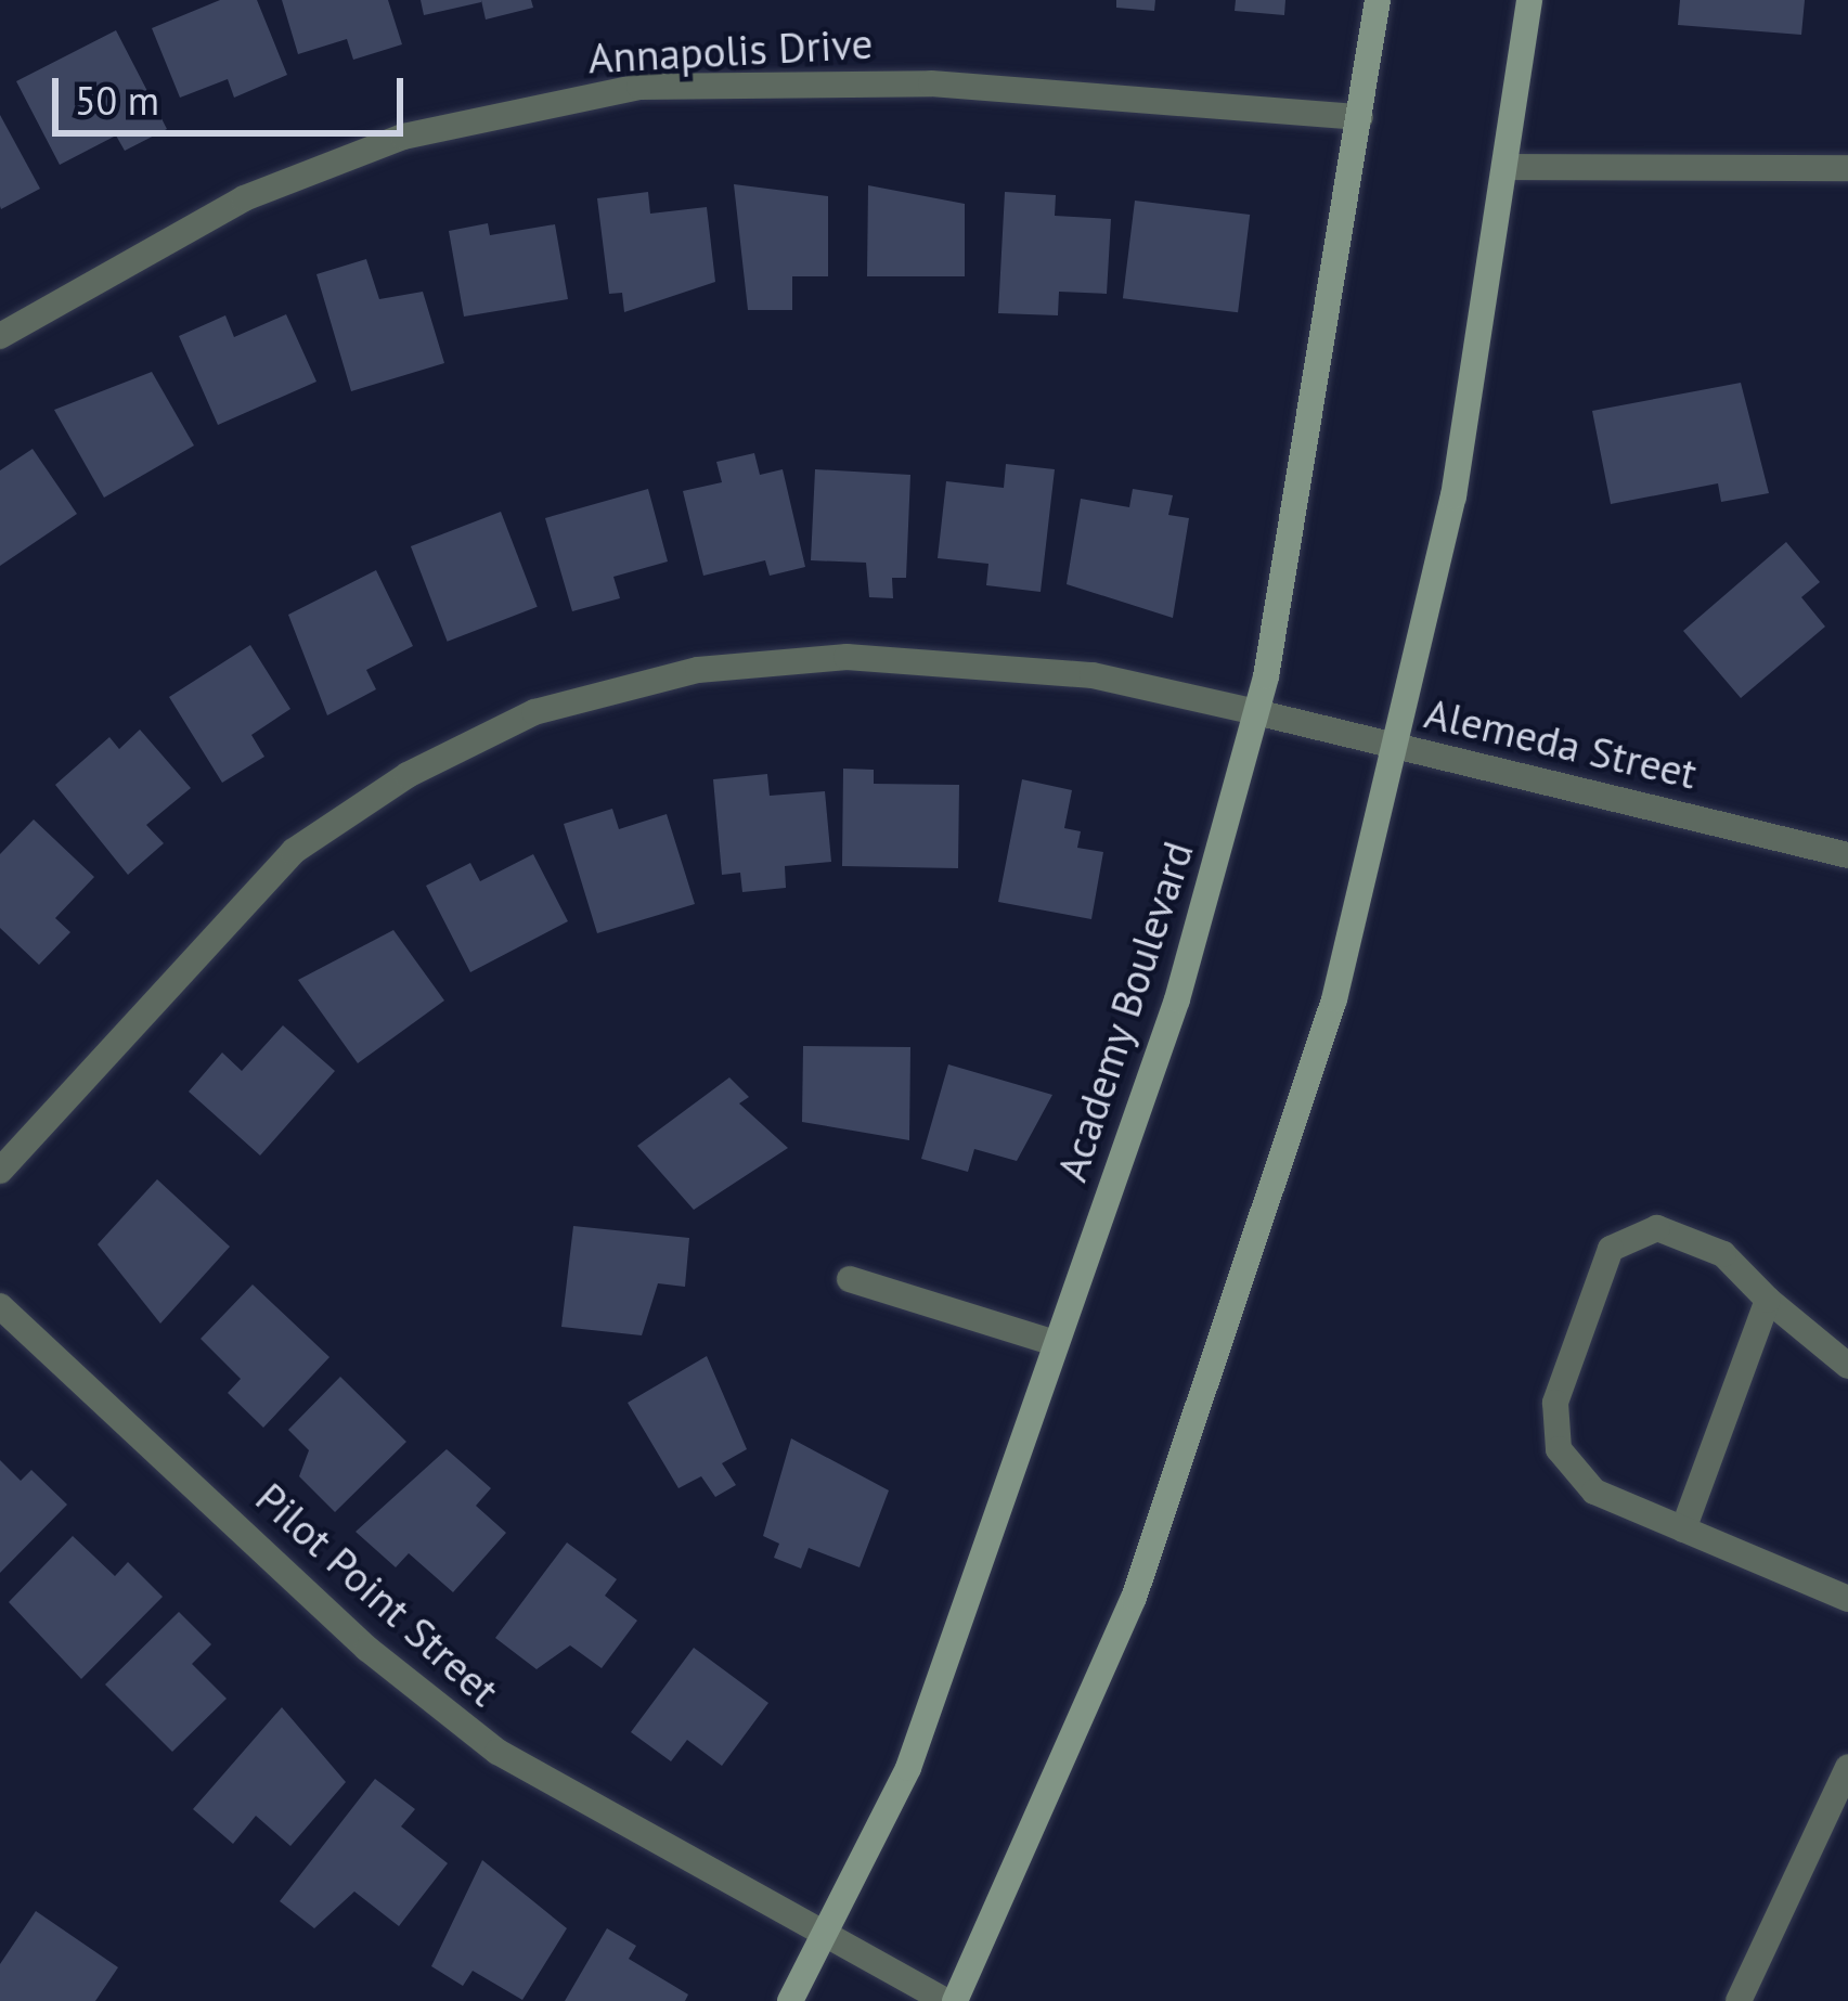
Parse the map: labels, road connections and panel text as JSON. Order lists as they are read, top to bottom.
{
  "streets": {
    "main road": ["Academy Boulevard"],
    "street": ["Annapolis Drive", "Alemeda Street", "Pilot Point Street"]
  },
  "crossings": [
    ["Annapolis Drive", "Academy Boulevard"],
    ["Alemeda Street", "Academy Boulevard"],
    ["Academy Boulevard", "Pilot Point Street"]
  ],
  "scale_bar": "50 m"
}
